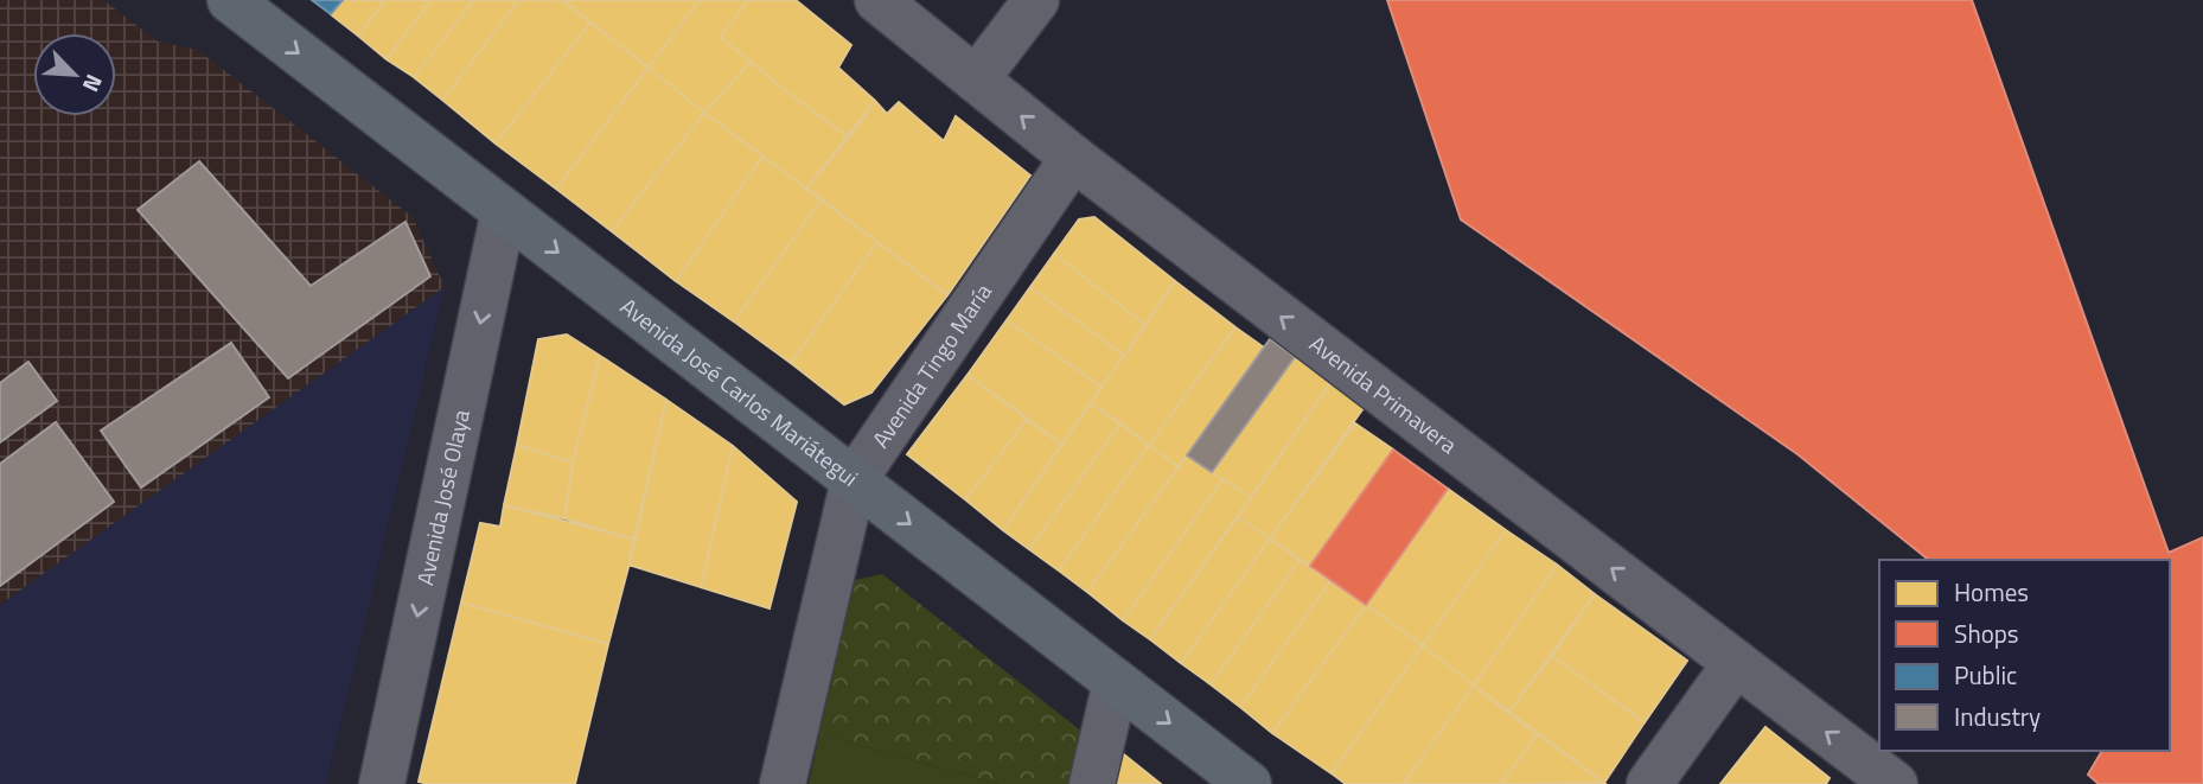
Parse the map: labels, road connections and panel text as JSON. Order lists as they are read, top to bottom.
{
  "streets": {
    "main road": ["Avenida José Carlos Mariátegui"],
    "street": ["Avenida Tingo María", "Avenida Primavera", "Avenida José Olaya"]
  },
  "crossings": [
    ["Avenida Tingo María", "Avenida José Carlos Mariátegui"],
    ["Avenida Tingo María", "Avenida Primavera"],
    ["Avenida José Carlos Mariátegui", "Avenida José Olaya"]
  ],
  "one_way": ["Avenida José Carlos Mariátegui", "Avenida Primavera", "Avenida José Olaya"],
  "legend": [
    "Homes",
    "Shops",
    "Public",
    "Industry"
  ],
  "north": "bottom right"
}
